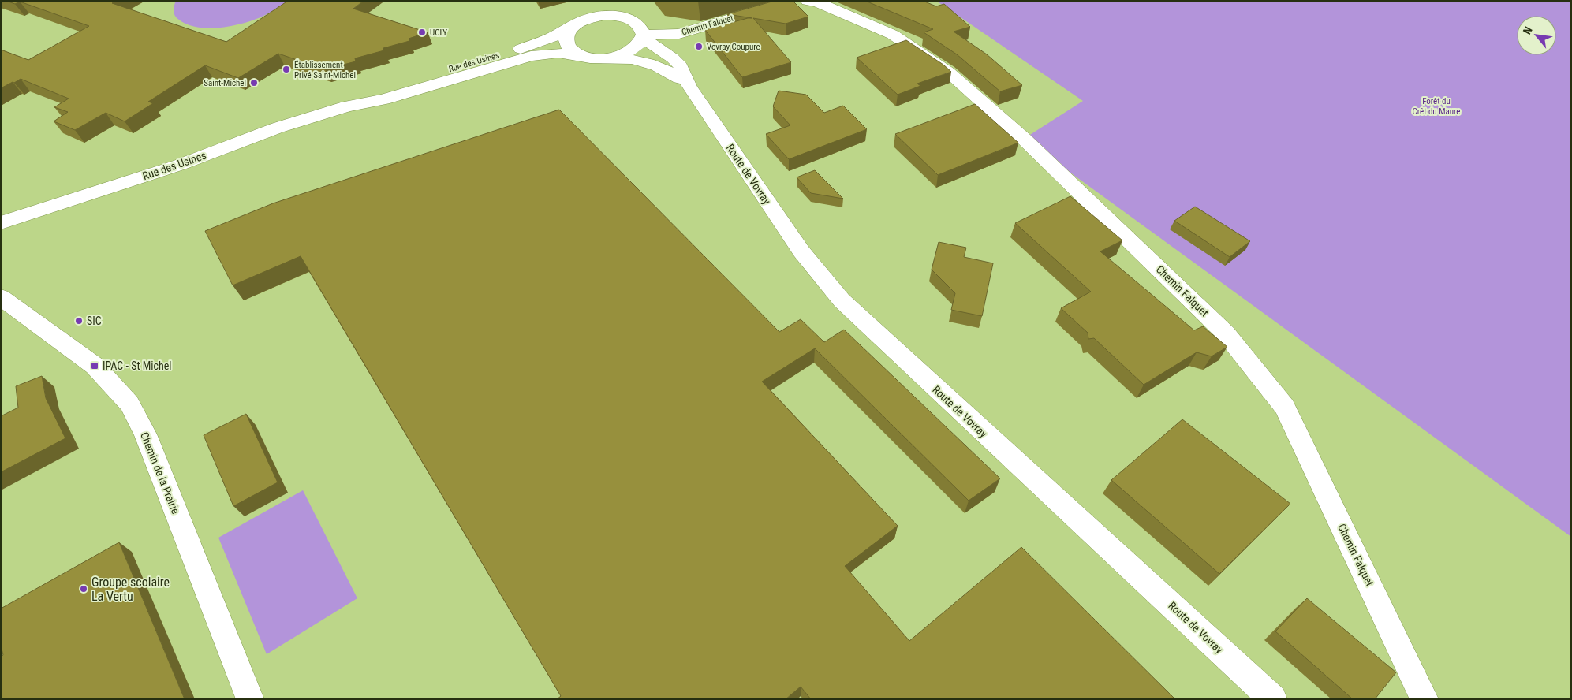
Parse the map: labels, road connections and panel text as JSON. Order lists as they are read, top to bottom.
{
  "streets": {
    "street": [
      "Chemin Falquet",
      "Rue des Usines",
      "Route de Vovray",
      "Chemin de la Prairie"
    ]
  },
  "crossings": [
    ["Chemin Falquet", "Rue des Usines"],
    ["Chemin Falquet", "Route de Vovray"],
    ["Rue des Usines", "Route de Vovray"]
  ],
  "parks": ["Forêt du Crêt du Maure"],
  "places": {
    "other": [
      "UCLY",
      "Vovray Coupure",
      "Établissement Privé Saint-Michel",
      "Saint-Michel",
      "SIC",
      "Groupe scolaire La Vertu"
    ],
    "transit": ["IPAC - St Michel"]
  },
  "north": "top left"
}
